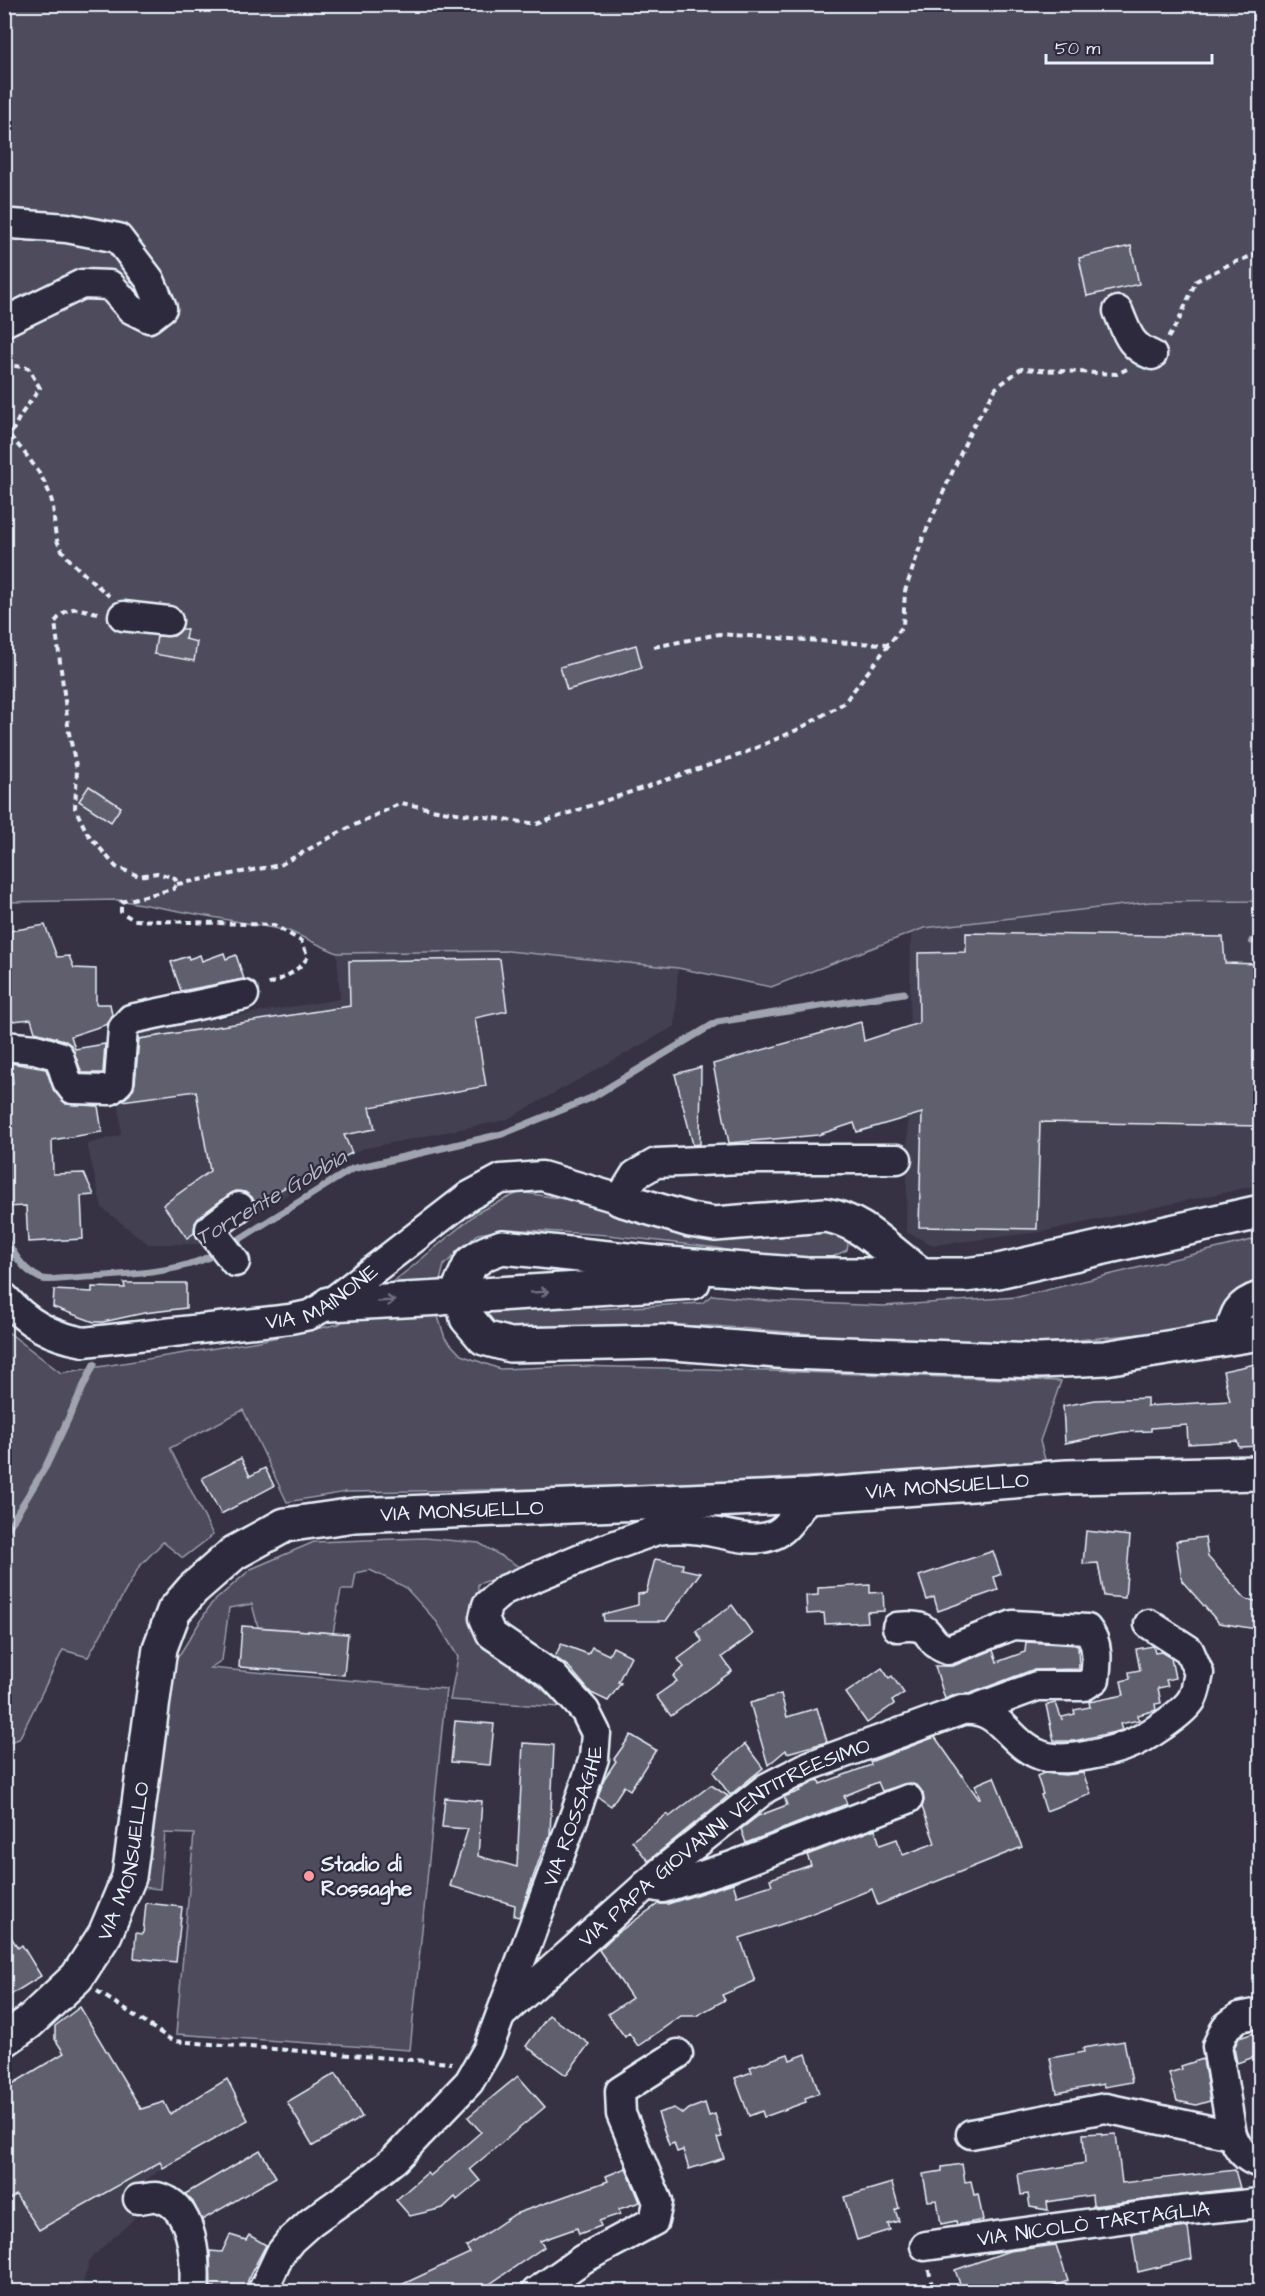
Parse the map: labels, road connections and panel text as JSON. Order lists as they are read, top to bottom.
{
  "streets": {
    "main road": ["VIA MONSUELLO"],
    "street": [
      "VIA MAINONE",
      "VIA ROSSAGHE",
      "VIA PAPA GIOVANNI VENTITREESIMO",
      "VIA NICOLÒ TARTAGLIA"
    ]
  },
  "crossings": [
    ["VIA MONSUELLO", "VIA ROSSAGHE"],
    ["VIA ROSSAGHE", "VIA PAPA GIOVANNI VENTITREESIMO"]
  ],
  "water": ["Torrente Gobbia"],
  "places": ["Stadio di Rossaghe"],
  "scale_bar": "50 m"
}
